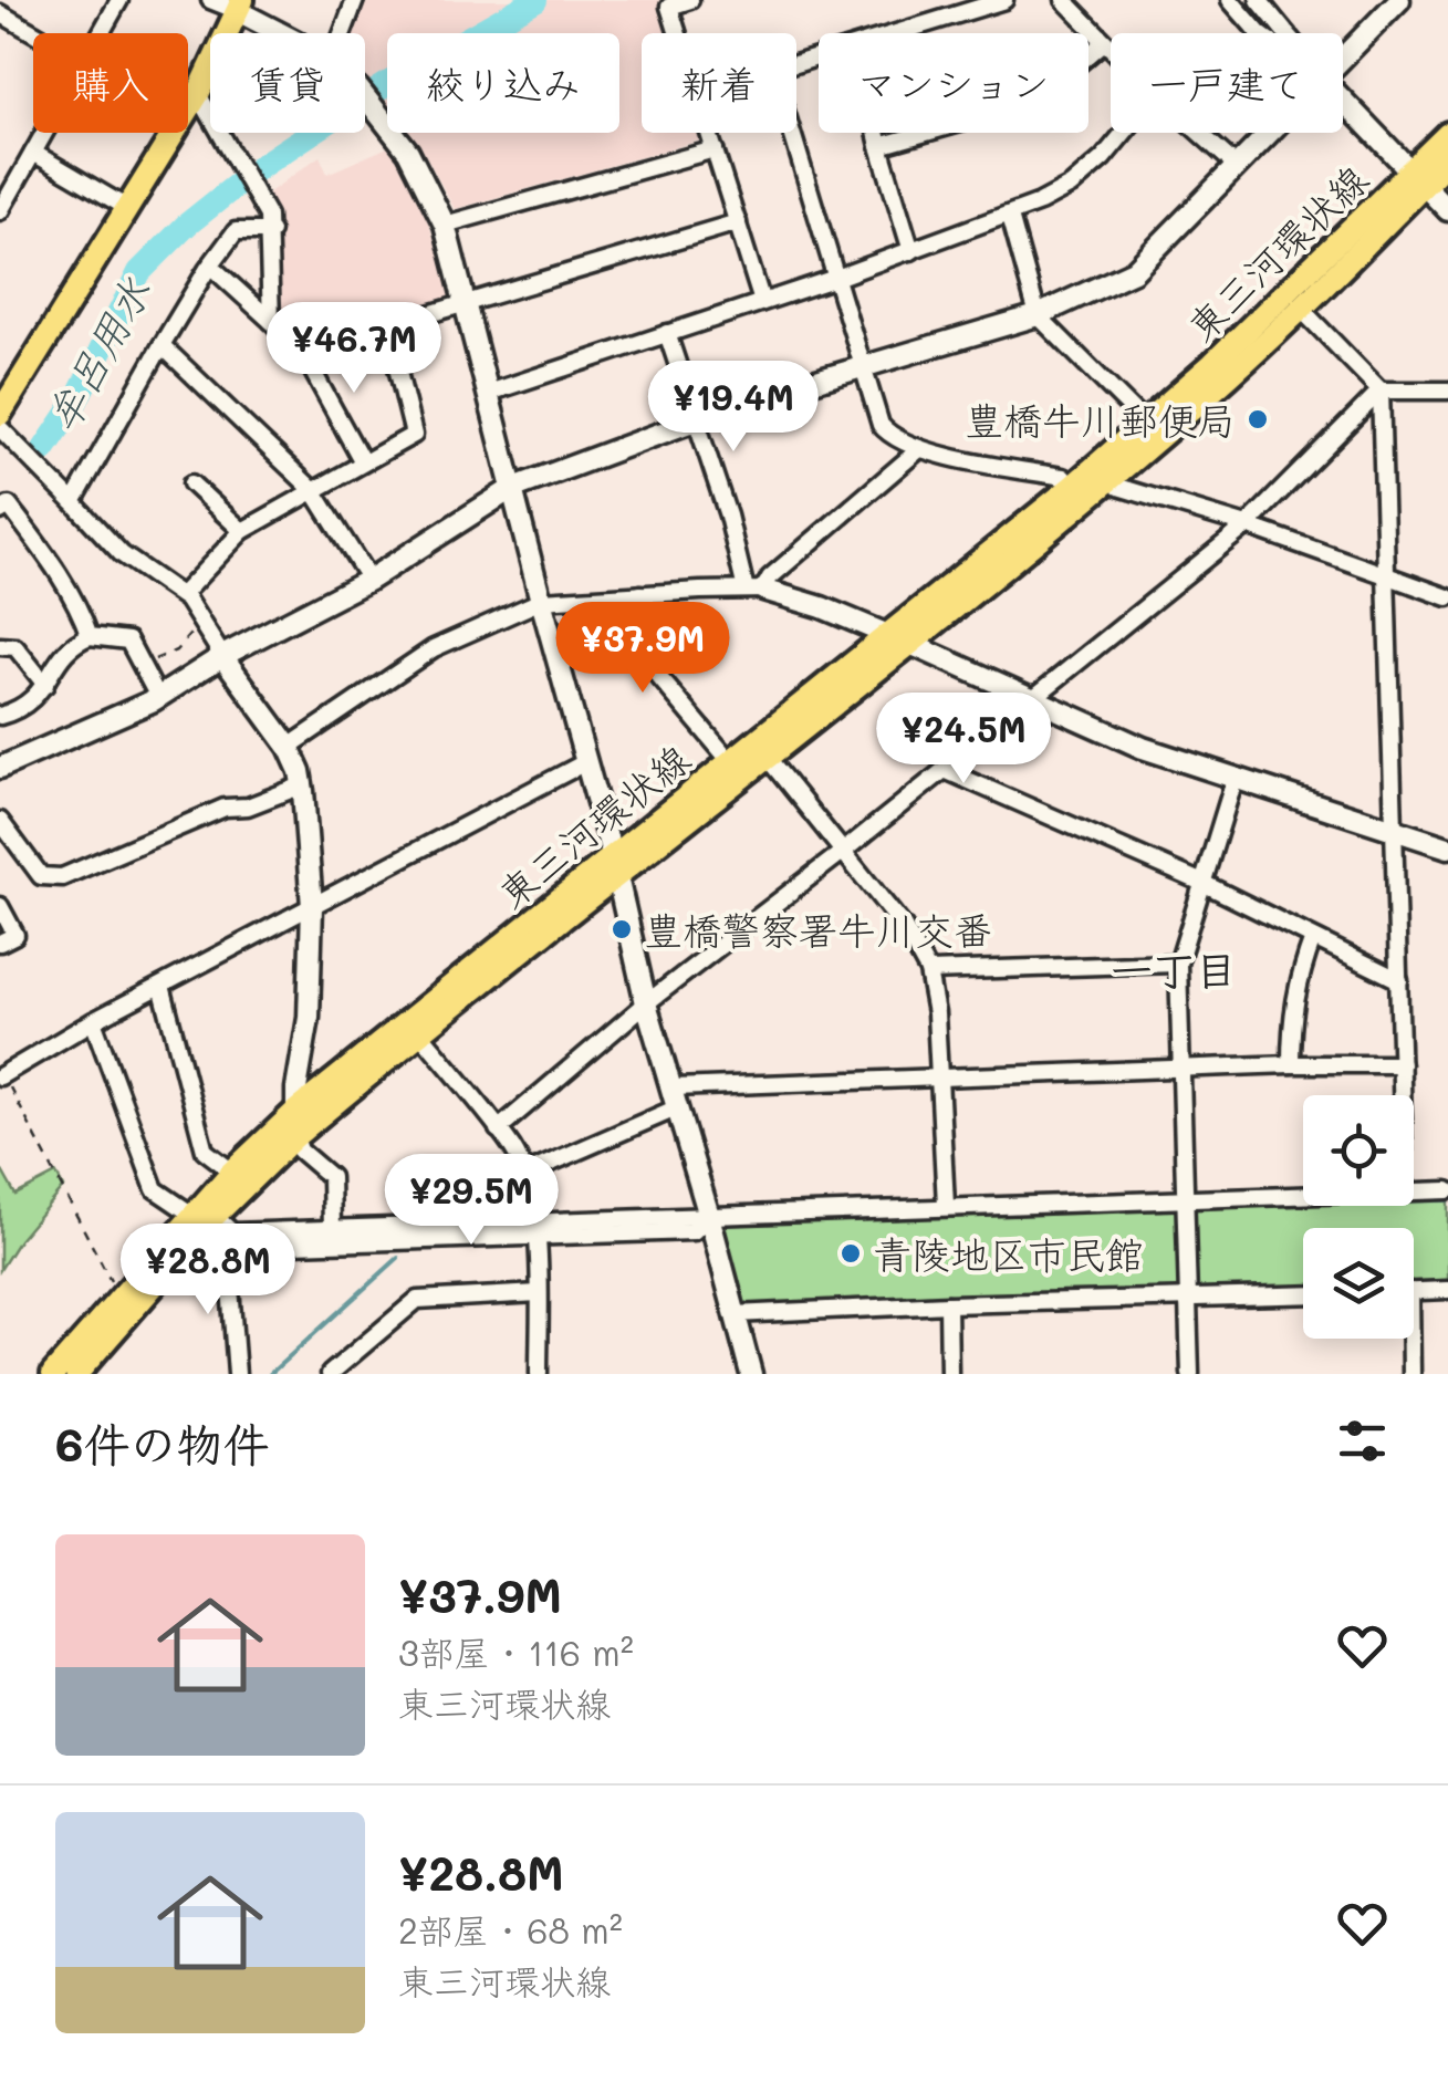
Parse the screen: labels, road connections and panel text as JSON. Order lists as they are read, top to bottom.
{
  "streets": {
    "main road": ["東三河環状線"]
  },
  "districts": ["一丁目"],
  "water": ["牟呂用水"],
  "places": ["豊橋牛川郵便局", "豊橋警察署牛川交番", "青陵地区市民館"],
  "page": {
    "chip": [
      "購入",
      "賃貸",
      "絞り込み",
      "新着",
      "マンション",
      "一戸建て"
    ],
    "price": [
      "¥46.7M",
      "¥19.4M",
      "¥37.9M",
      "¥24.5M",
      "¥29.5M",
      "¥28.8M"
    ],
    "heading": "6件の物件",
    "list": [
      {
        "name": "¥37.9M",
        "note": "3部屋 · 116 m² · 東三河環状線"
      },
      {
        "name": "¥28.8M",
        "note": "2部屋 · 68 m² · 東三河環状線"
      }
    ]
  }
}
